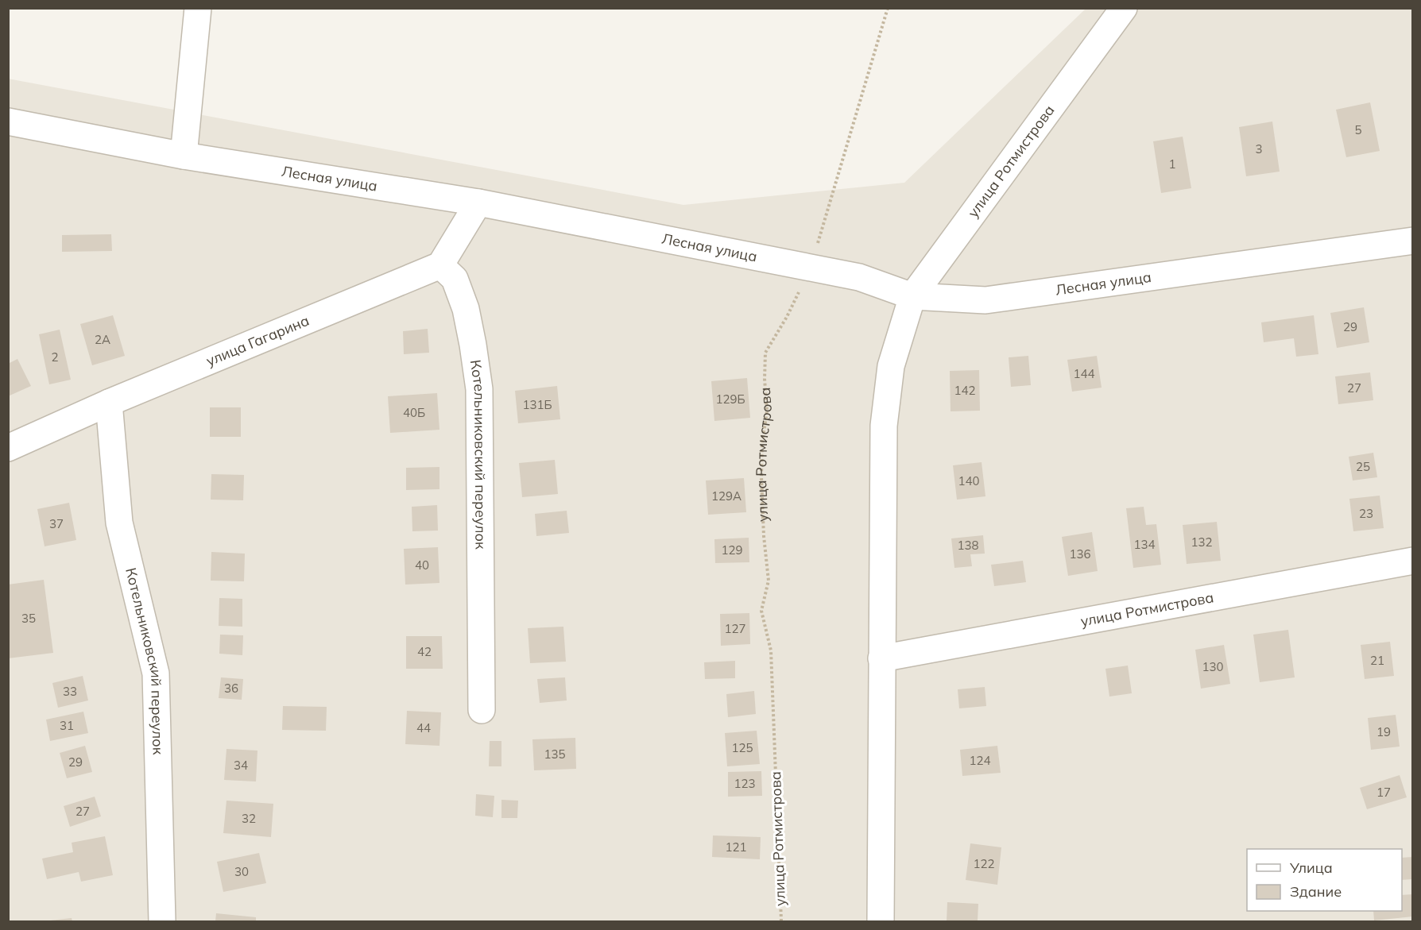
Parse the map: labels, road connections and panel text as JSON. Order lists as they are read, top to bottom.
{
  "streets": {
    "street": [
      "улица Ротмистрова",
      "Лесная улица",
      "улица Гагарина",
      "Котельниковский переулок"
    ]
  },
  "crossings": [
    ["улица Ротмистрова", "Лесная улица"],
    ["улица Гагарина", "Котельниковский переулок"]
  ],
  "house_numbers": [
    "5",
    "3",
    "1",
    "29",
    "2А",
    "2",
    "144",
    "27",
    "142",
    "129Б",
    "131Б",
    "40Б",
    "25",
    "140",
    "129А",
    "23",
    "37",
    "132",
    "134",
    "138",
    "129",
    "136",
    "40",
    "35",
    "127",
    "42",
    "21",
    "130",
    "36",
    "33",
    "31",
    "44",
    "19",
    "125",
    "135",
    "124",
    "29",
    "34",
    "123",
    "17",
    "27",
    "32",
    "121",
    "122",
    "30"
  ],
  "legend": ["Улица", "Здание"]
}
